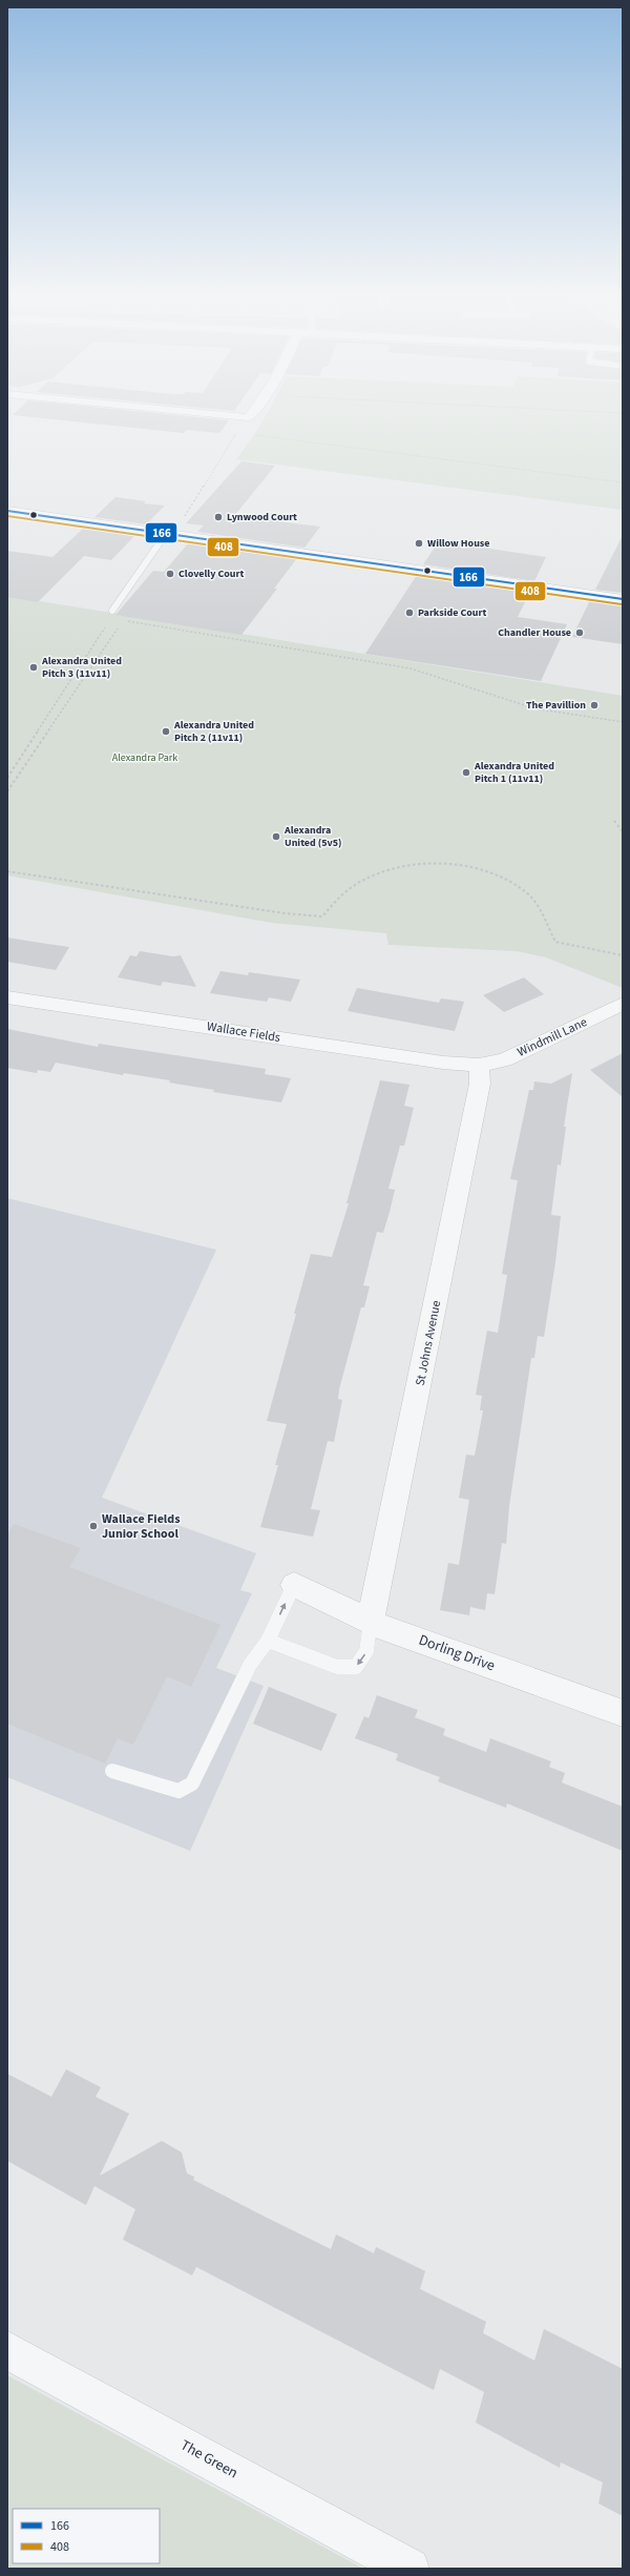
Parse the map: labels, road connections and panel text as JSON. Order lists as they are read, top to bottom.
{
  "streets": {
    "street": [
      "Wallace Fields",
      "Windmill Lane",
      "St Johns Avenue",
      "Dorling Drive",
      "The Green"
    ]
  },
  "crossings": [
    ["Wallace Fields", "Windmill Lane"],
    ["Wallace Fields", "St Johns Avenue"],
    ["Windmill Lane", "St Johns Avenue"],
    ["St Johns Avenue", "Dorling Drive"]
  ],
  "parks": ["Alexandra Park"],
  "places": [
    "Lynwood Court",
    "Willow House",
    "Clovelly Court",
    "Parkside Court",
    "Chandler House",
    "Alexandra United Pitch 3 (11v11)",
    "The Pavillion",
    "Alexandra United Pitch 2 (11v11)",
    "Alexandra United Pitch 1 (11v11)",
    "Alexandra United (5v5)",
    "Wallace Fields Junior School"
  ],
  "lines": ["transit line 166", "transit line 408"],
  "legend": ["166", "408"]
}
